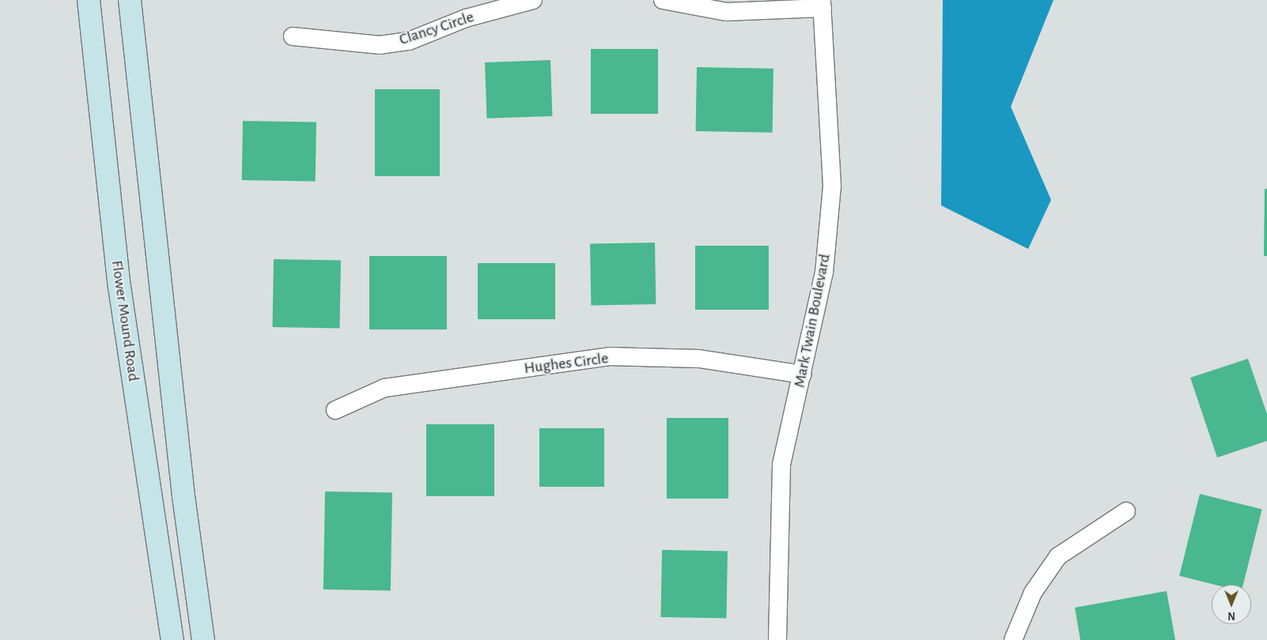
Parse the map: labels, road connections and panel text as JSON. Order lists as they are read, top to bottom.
{
  "streets": {
    "main road": ["Flower Mound Road"],
    "street": ["Clancy Circle", "Mark Twain Boulevard", "Hughes Circle"]
  },
  "crossings": [
    ["Mark Twain Boulevard", "Hughes Circle"]
  ],
  "north": "bottom"
}
